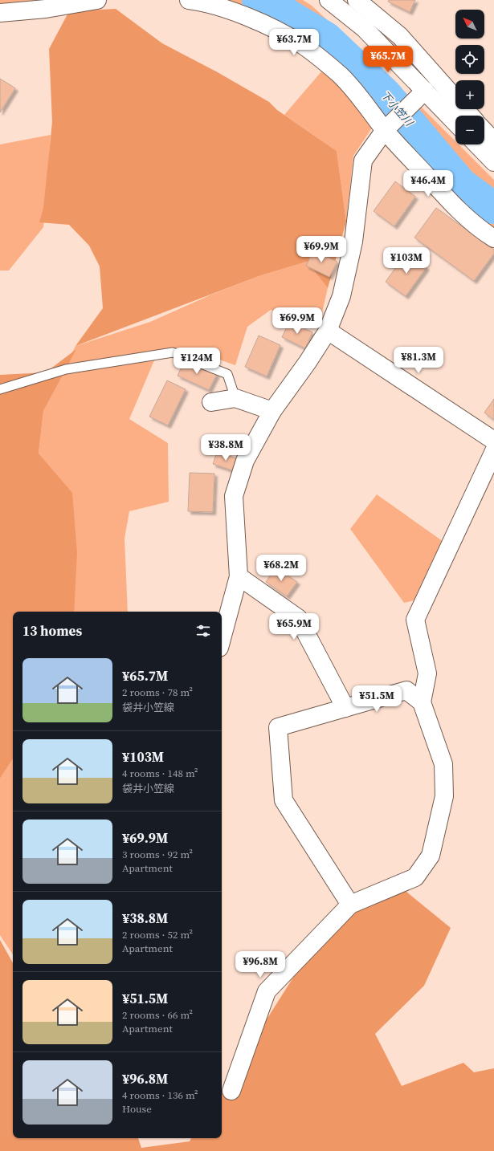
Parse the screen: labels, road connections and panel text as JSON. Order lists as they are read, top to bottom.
{
  "water": ["下小笠川"],
  "north": "top left",
  "page": {
    "map_buttons": ["+", "−"],
    "price": [
      "¥63.7M",
      "¥65.7M",
      "¥46.4M",
      "¥69.9M",
      "¥103M",
      "¥69.9M",
      "¥81.3M",
      "¥124M",
      "¥38.8M",
      "¥68.2M",
      "¥65.9M",
      "¥51.5M",
      "¥96.8M"
    ],
    "heading": "13 homes",
    "list": [
      {
        "name": "¥65.7M",
        "note": "2 rooms · 78 m² · 袋井小笠線"
      },
      {
        "name": "¥103M",
        "note": "4 rooms · 148 m² · 袋井小笠線"
      },
      {
        "name": "¥69.9M",
        "note": "3 rooms · 92 m² · Apartment"
      },
      {
        "name": "¥38.8M",
        "note": "2 rooms · 52 m² · Apartment"
      },
      {
        "name": "¥51.5M",
        "note": "2 rooms · 66 m² · Apartment"
      },
      {
        "name": "¥96.8M",
        "note": "4 rooms · 136 m² · House"
      }
    ]
  }
}
